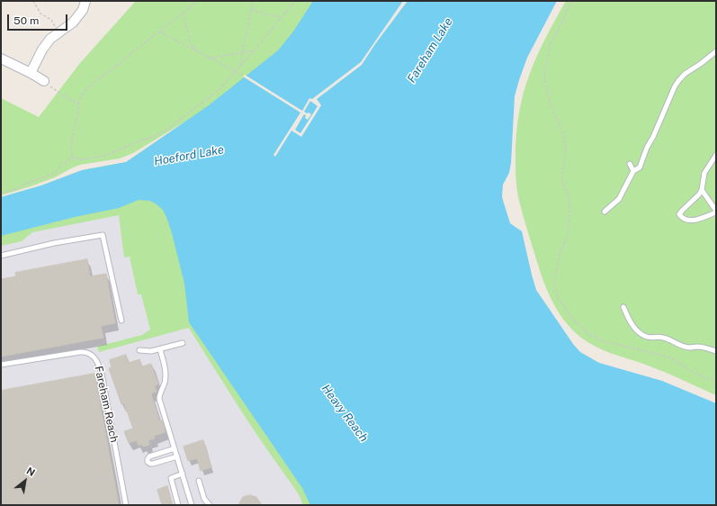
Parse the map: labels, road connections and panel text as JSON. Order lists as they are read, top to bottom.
{
  "streets": {
    "lane": ["Fareham Reach"]
  },
  "water": ["Fareham Lake", "Hoeford Lake", "Heavy Reach"],
  "scale_bar": "50 m",
  "north": "top right"
}
